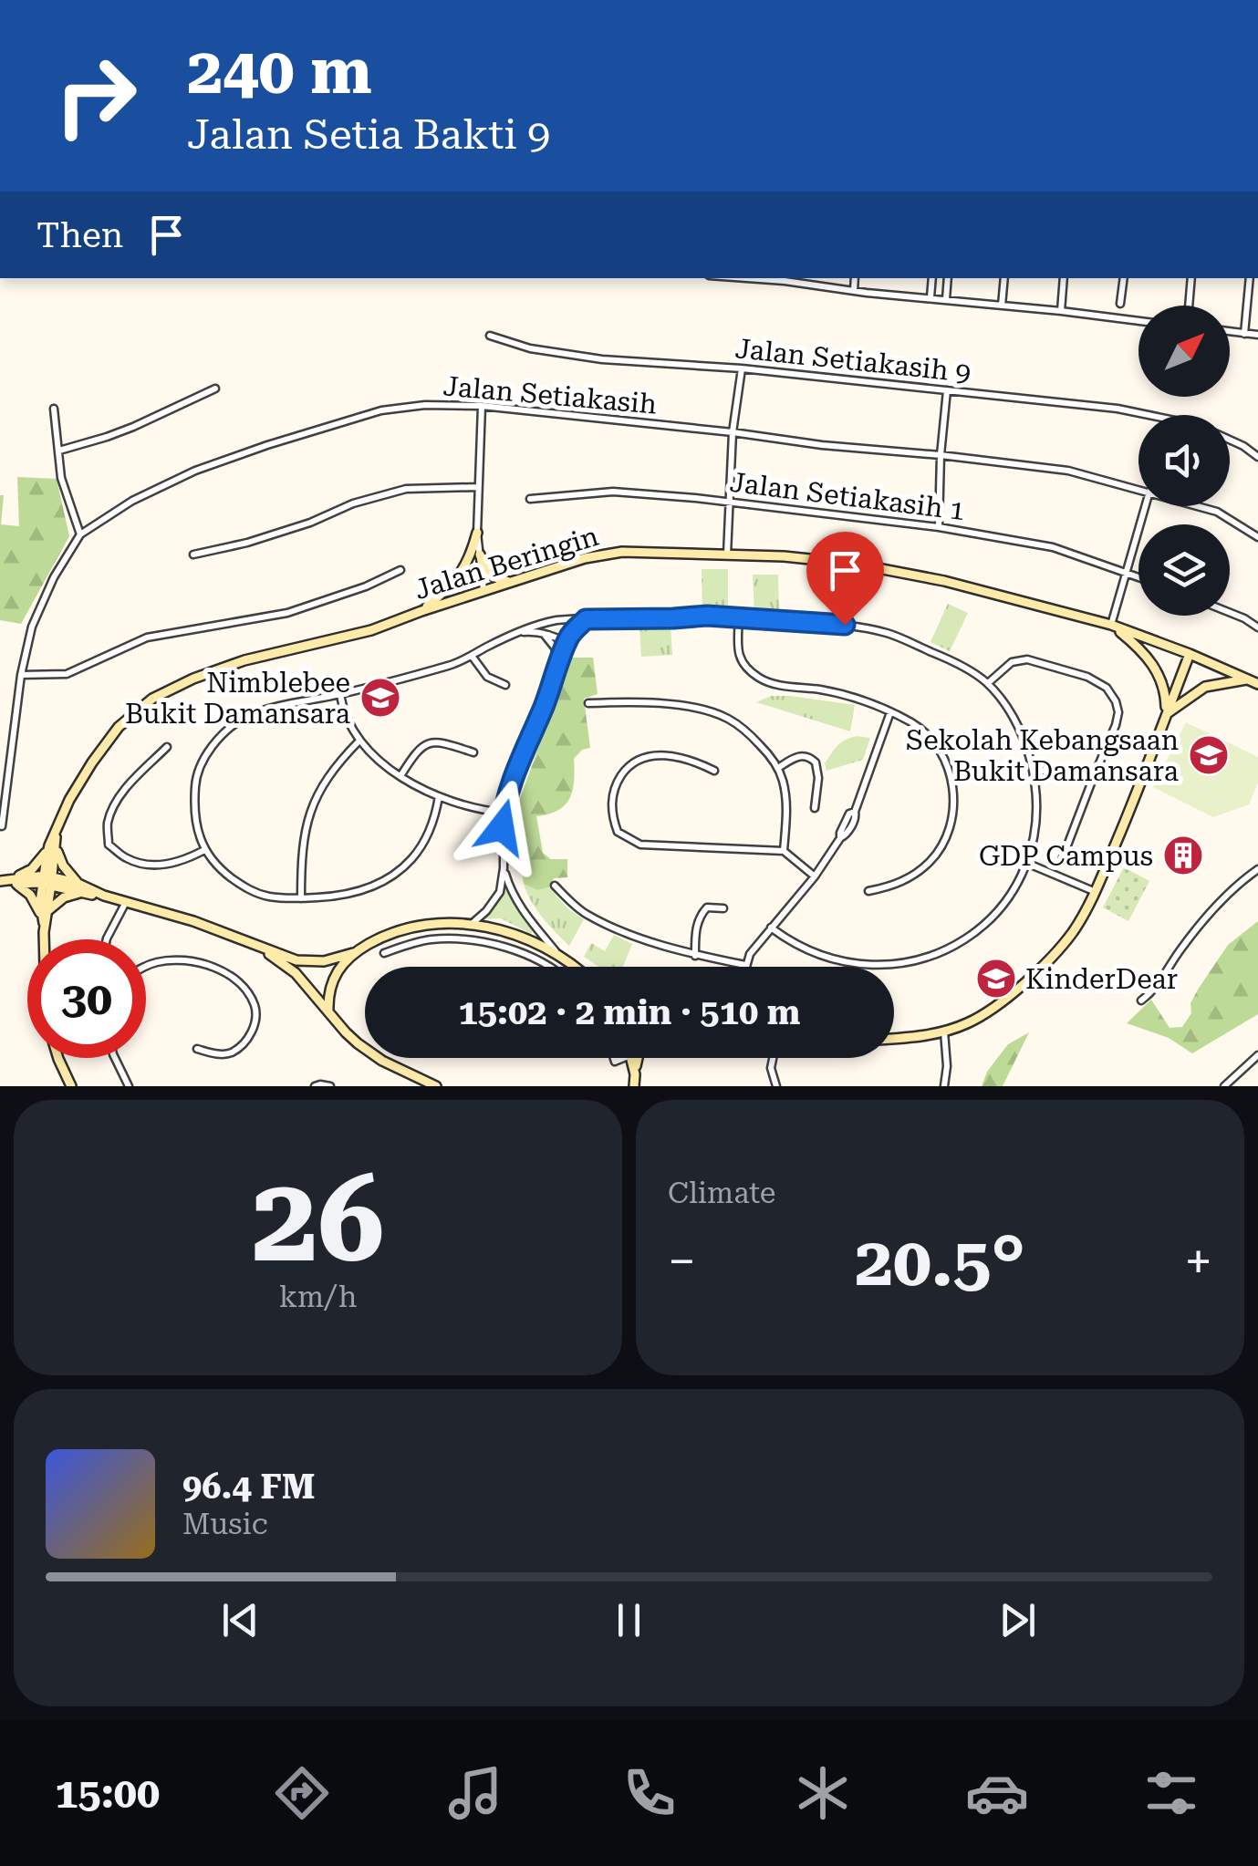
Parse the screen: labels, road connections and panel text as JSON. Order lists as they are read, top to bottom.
{
  "streets": {
    "street": [
      "Jalan Setiakasih 9",
      "Jalan Setiakasih",
      "Jalan Setiakasih 1",
      "Jalan Beringin"
    ]
  },
  "places": {
    "school or university": ["Nimblebee Bukit Damansara", "Sekolah Kebangsaan Bukit Damansara", "KinderDear"],
    "building": ["GDP Campus"]
  },
  "north": "top right",
  "page": {
    "turn": ["240 m", "Jalan Setia Bakti 9"],
    "then": "Then",
    "limit": "30",
    "trip": "15:02 · 2 min · 510 m",
    "tile": [
      ["26", "km/h"],
      "Climate"
    ],
    "heat": ["−", "20.5°", "+"],
    "song": ["96.4 FM", "Music"],
    "tabs": "15:00"
  }
}
